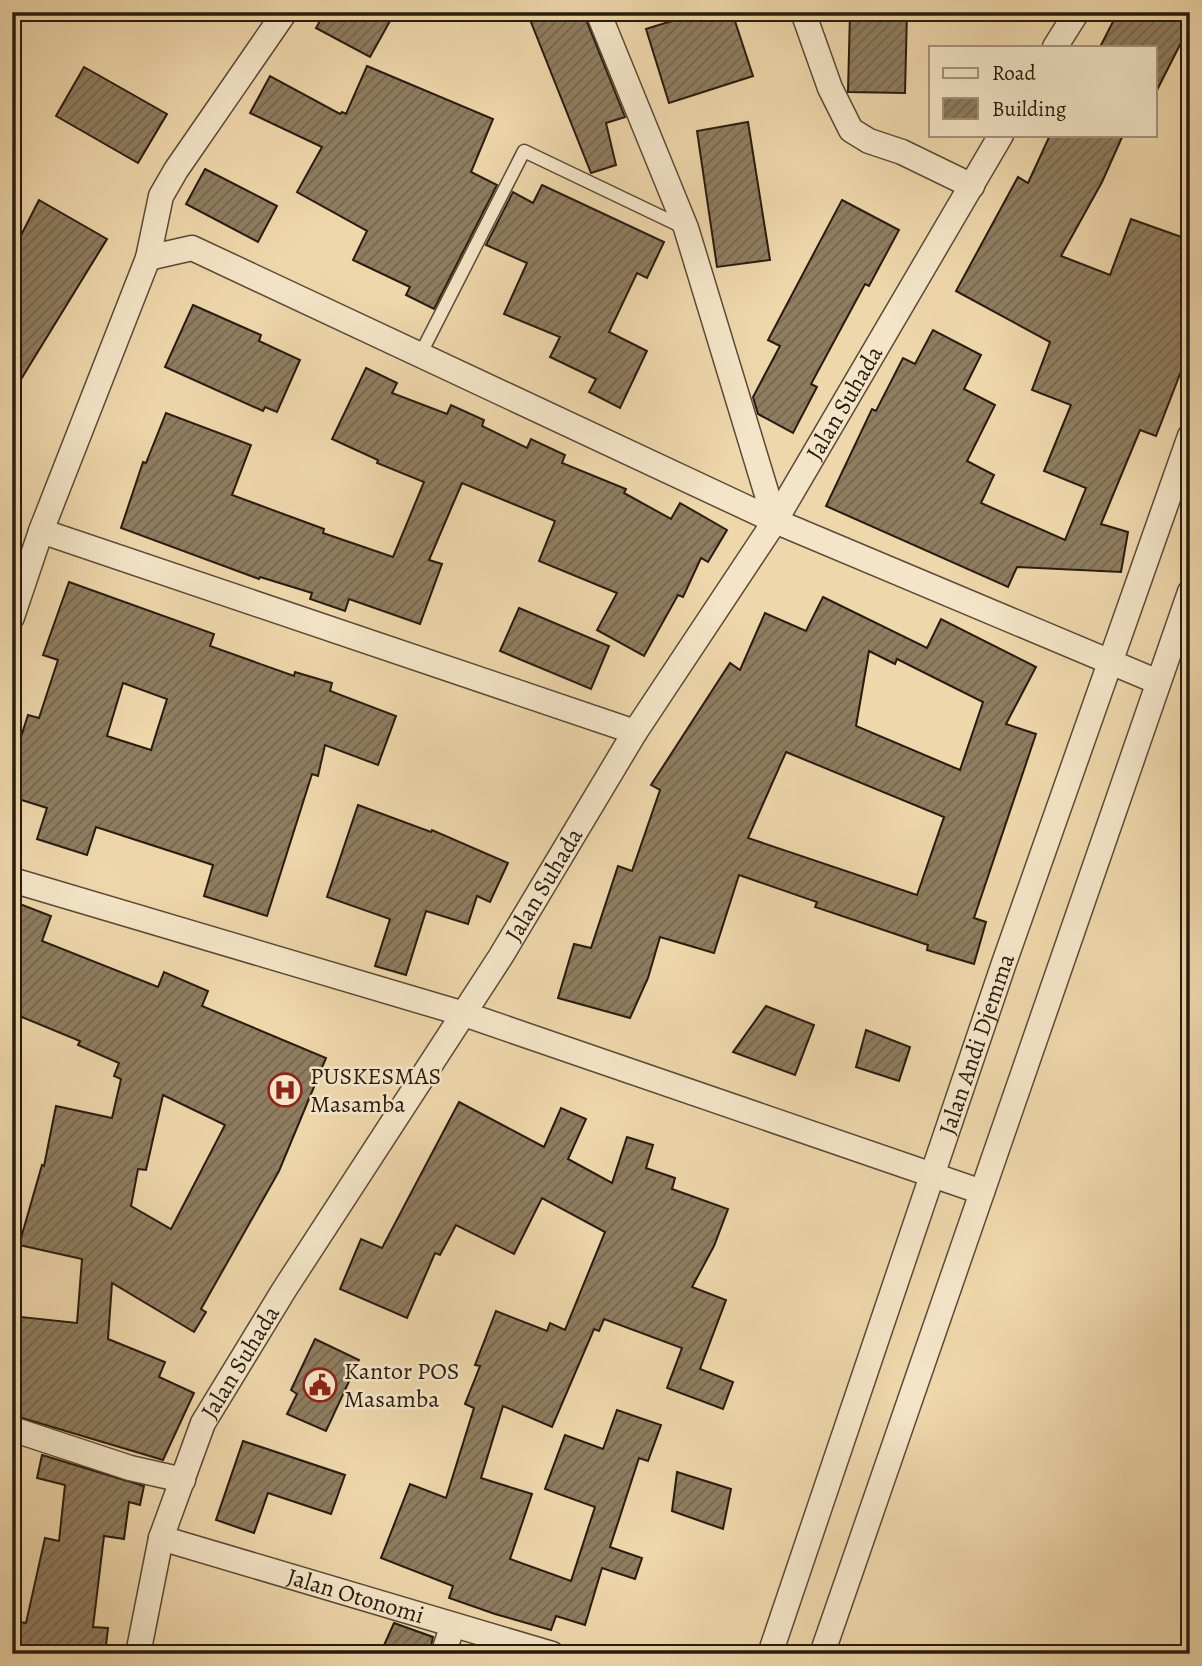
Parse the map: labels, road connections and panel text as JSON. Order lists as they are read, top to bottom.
{
  "streets": {
    "street": ["Jalan Suhada", "Jalan Andi Djemma", "Jalan Otonomi"]
  },
  "crossings": [
    ["Jalan Suhada", "Jalan Otonomi"]
  ],
  "places": {
    "hospital": ["PUSKESMAS Masamba"],
    "public building": ["Kantor POS Masamba"]
  },
  "legend": ["Road", "Building"]
}
